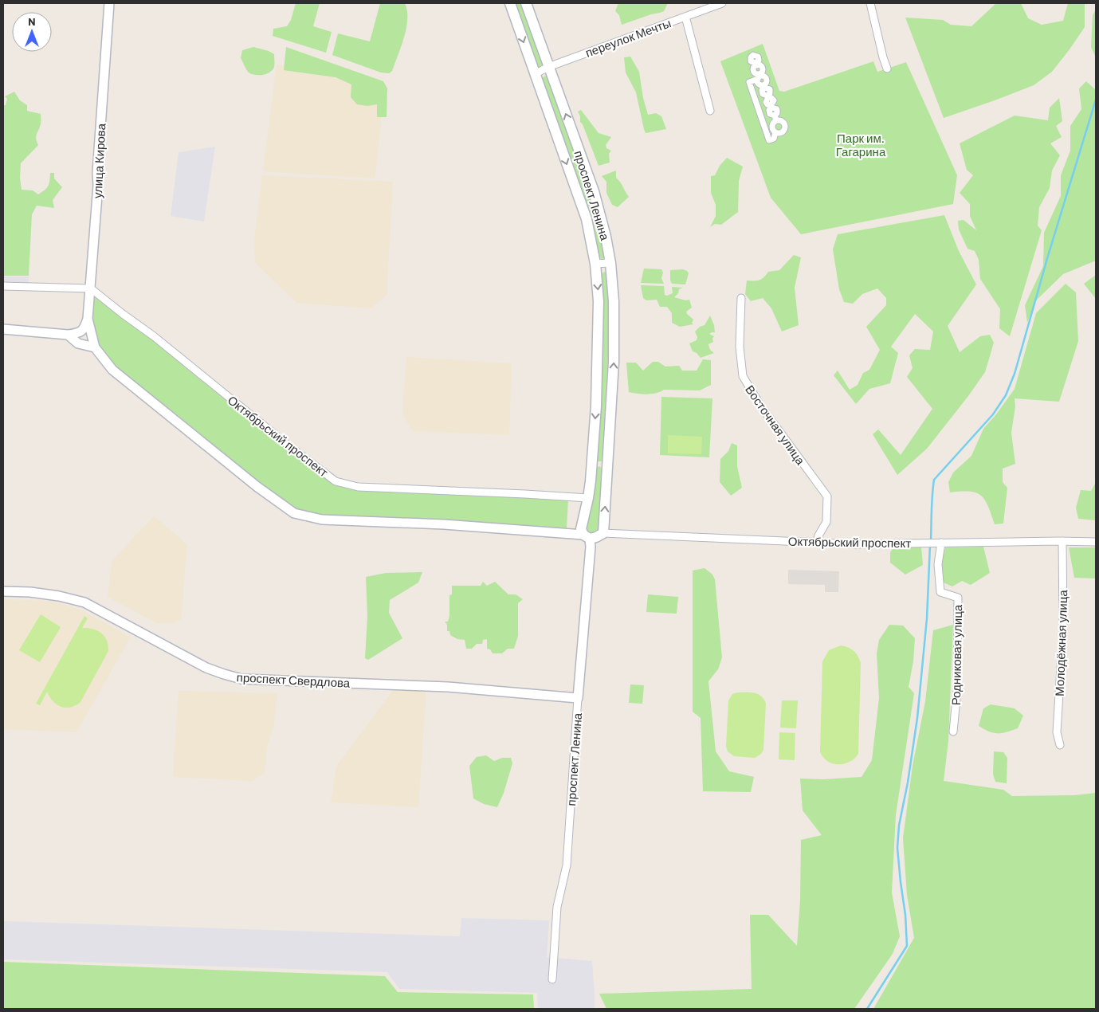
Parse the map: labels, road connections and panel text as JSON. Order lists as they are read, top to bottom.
{
  "streets": {
    "main road": ["проспект Ленина"],
    "street": [
      "переулок Мечты",
      "улица Кирова",
      "Восточная улица",
      "Октябрьский проспект",
      "Молодёжная улица",
      "Родниковая улица",
      "проспект Свердлова"
    ]
  },
  "crossings": [
    ["переулок Мечты", "проспект Ленина"],
    ["улица Кирова", "Октябрьский проспект"],
    ["проспект Ленина", "Октябрьский проспект"],
    ["проспект Ленина", "проспект Свердлова"],
    ["Восточная улица", "Октябрьский проспект"],
    ["Октябрьский проспект", "Молодёжная улица"],
    ["Октябрьский проспект", "Родниковая улица"]
  ],
  "parks": ["Парк им. Гагарина"],
  "north": "top"
}
